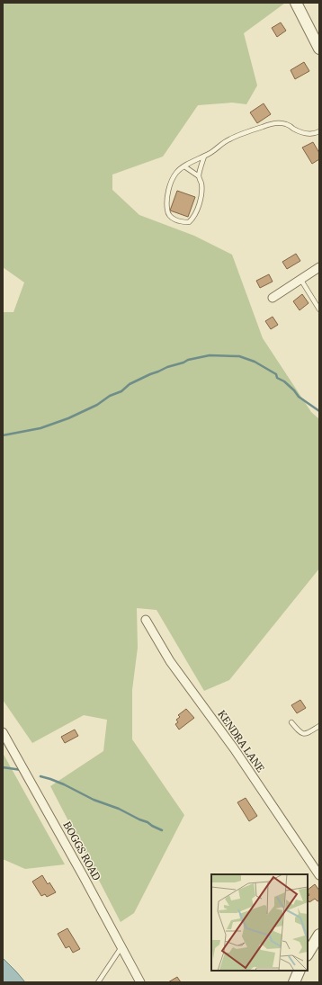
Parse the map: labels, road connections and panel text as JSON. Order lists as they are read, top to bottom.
{
  "streets": {
    "street": ["KENDRA LANE", "BOGGS ROAD"]
  }
}
